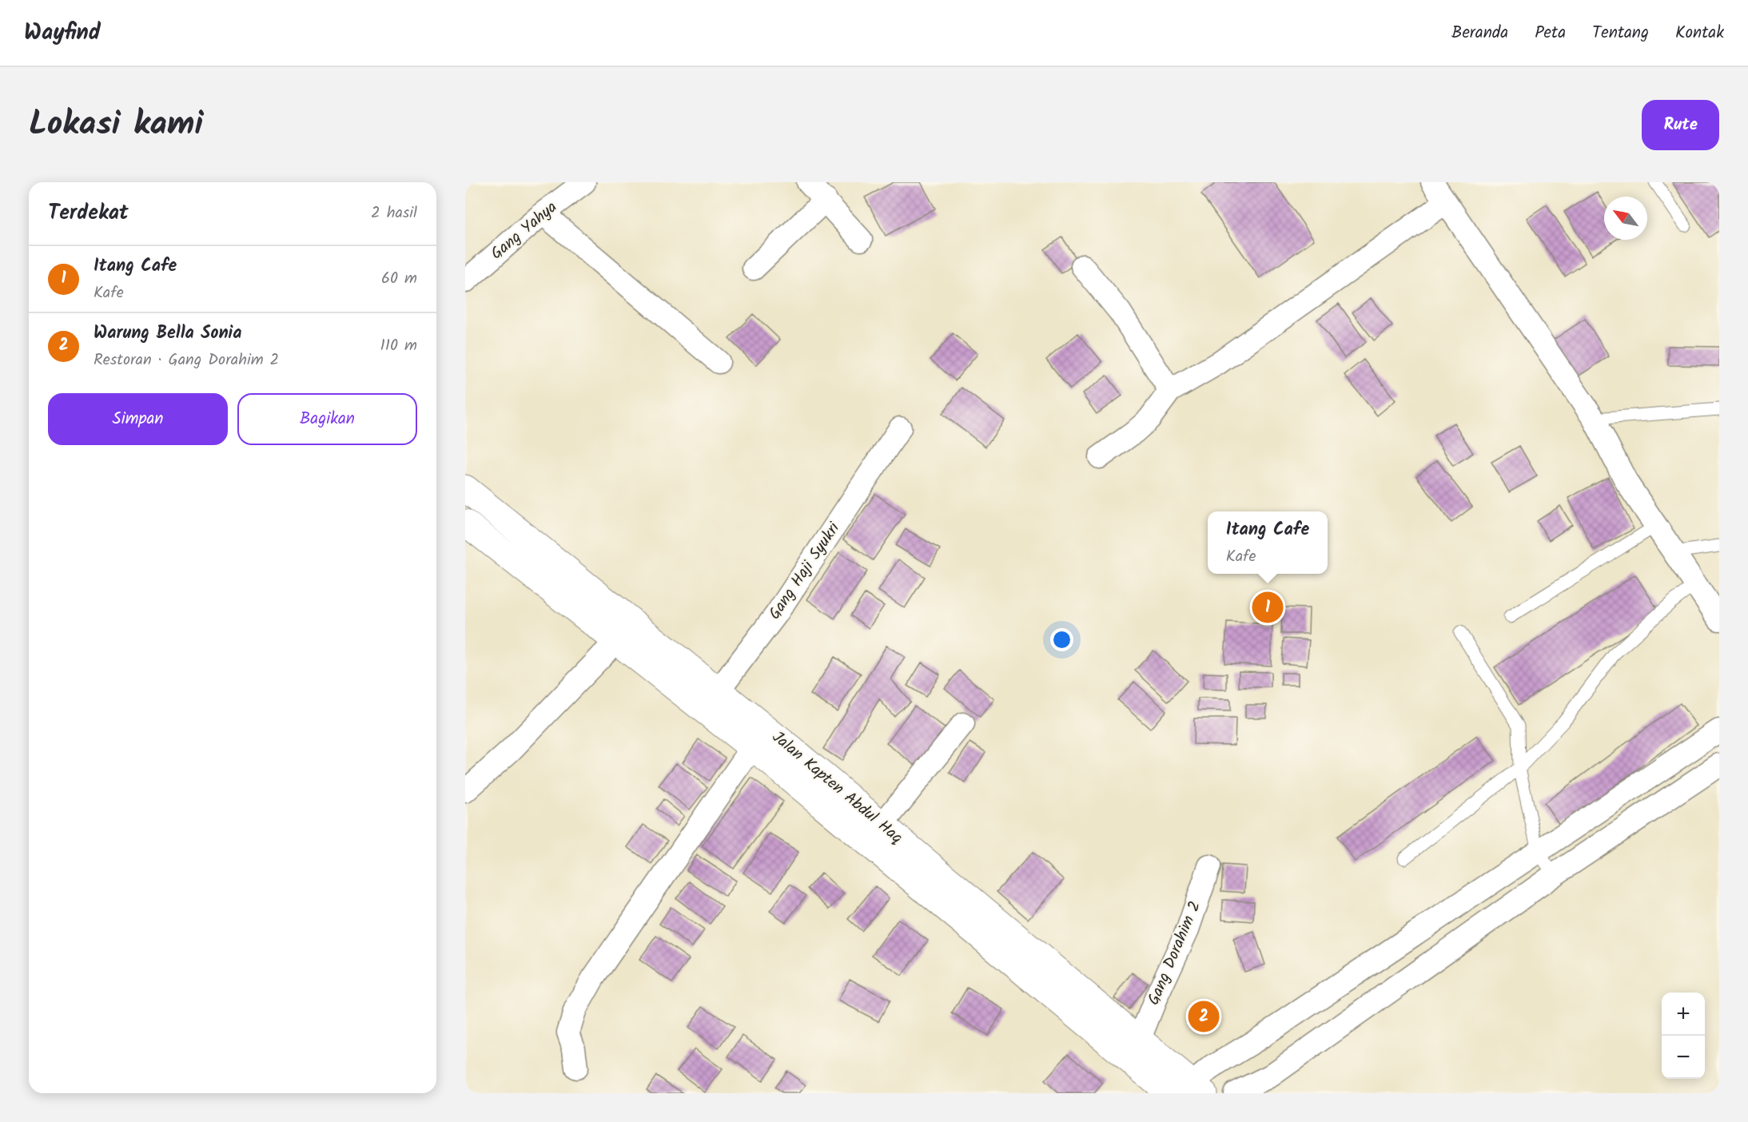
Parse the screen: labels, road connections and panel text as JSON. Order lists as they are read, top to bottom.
{
  "streets": {
    "street": [
      "Gang Yahya",
      "Gang Haji Syukri",
      "Jalan Kapten Abdul Haq",
      "Gang Dorahim 2"
    ]
  },
  "crossings": [
    ["Gang Haji Syukri", "Jalan Kapten Abdul Haq"],
    ["Jalan Kapten Abdul Haq", "Gang Dorahim 2"]
  ],
  "north": "top left",
  "page": {
    "header": "Wayfind",
    "nav": [
      "Beranda",
      "Peta",
      "Tentang",
      "Kontak"
    ],
    "title": "Lokasi kami",
    "buttons": [
      "Rute",
      ["Simpan", "Bagikan"]
    ],
    "heading": ["Terdekat", "2 hasil"],
    "list": [
      {
        "mark": "1",
        "name": "Itang Cafe",
        "note": "Kafe",
        "value": "60 m"
      },
      {
        "mark": "2",
        "name": "Warung Bella Sonia",
        "note": "Restoran · Gang Dorahim 2",
        "value": "110 m"
      }
    ],
    "popup": ["Itang Cafe", "Kafe"],
    "pins": ["1", "2"],
    "map_buttons": ["+", "−"]
  }
}
